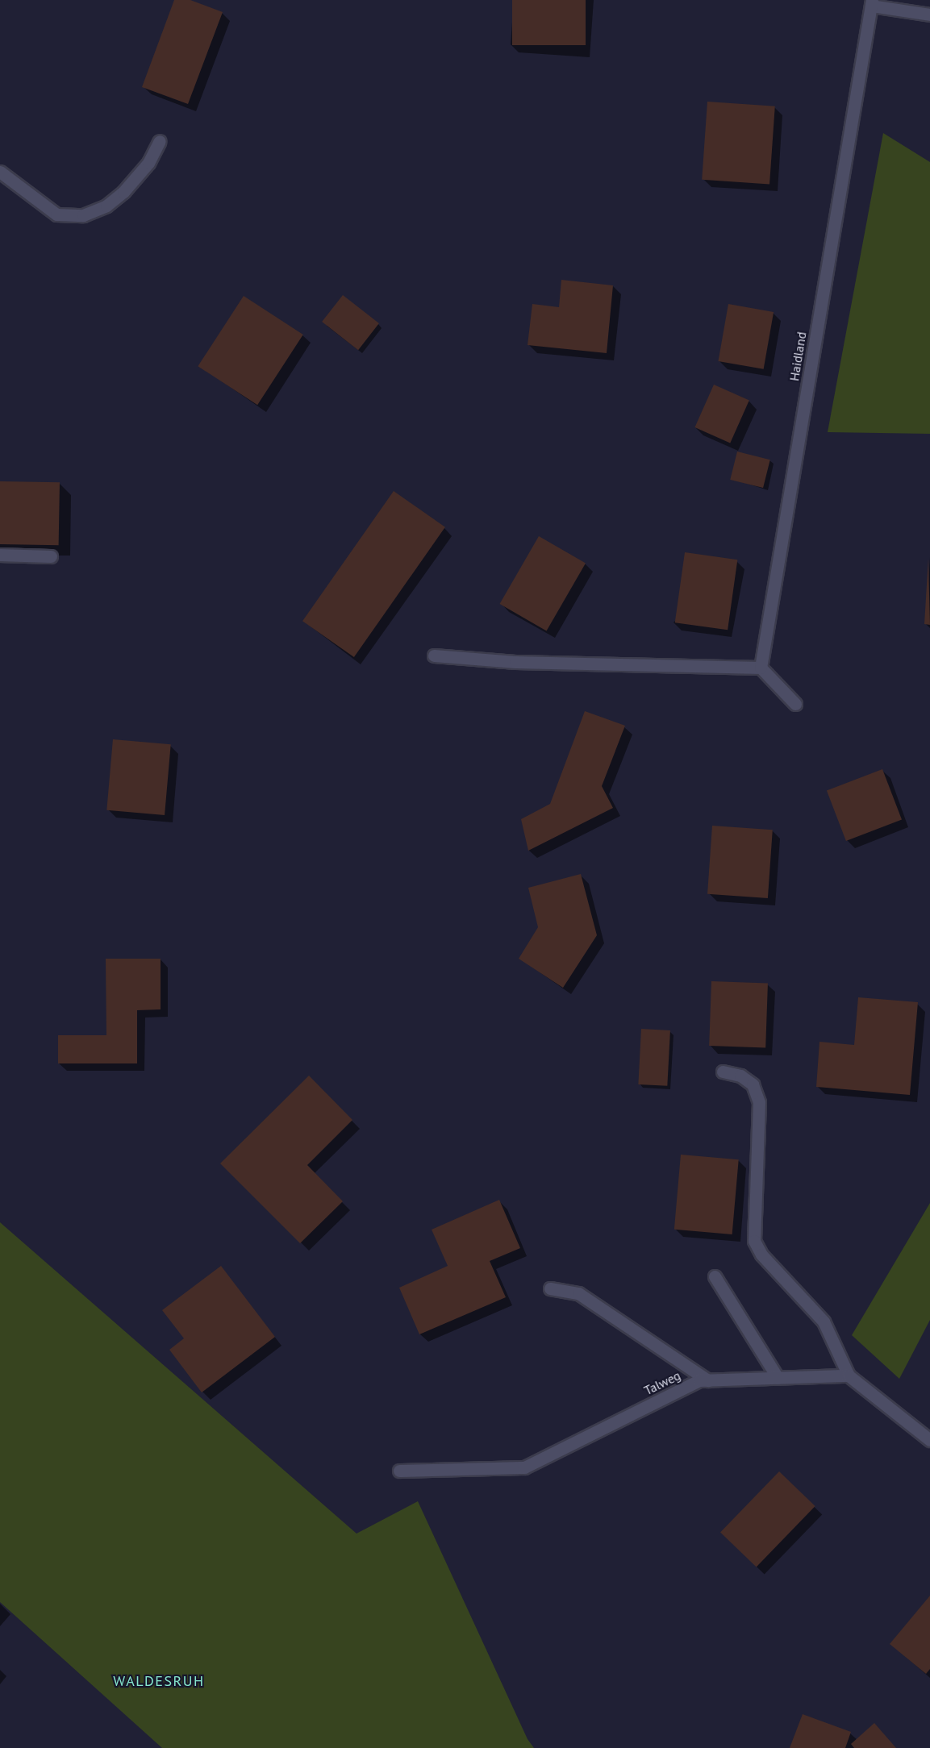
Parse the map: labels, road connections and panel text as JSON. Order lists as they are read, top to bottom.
{
  "streets": {
    "street": ["Haidland", "Talweg"]
  },
  "districts": ["WALDESRUH"]
}
